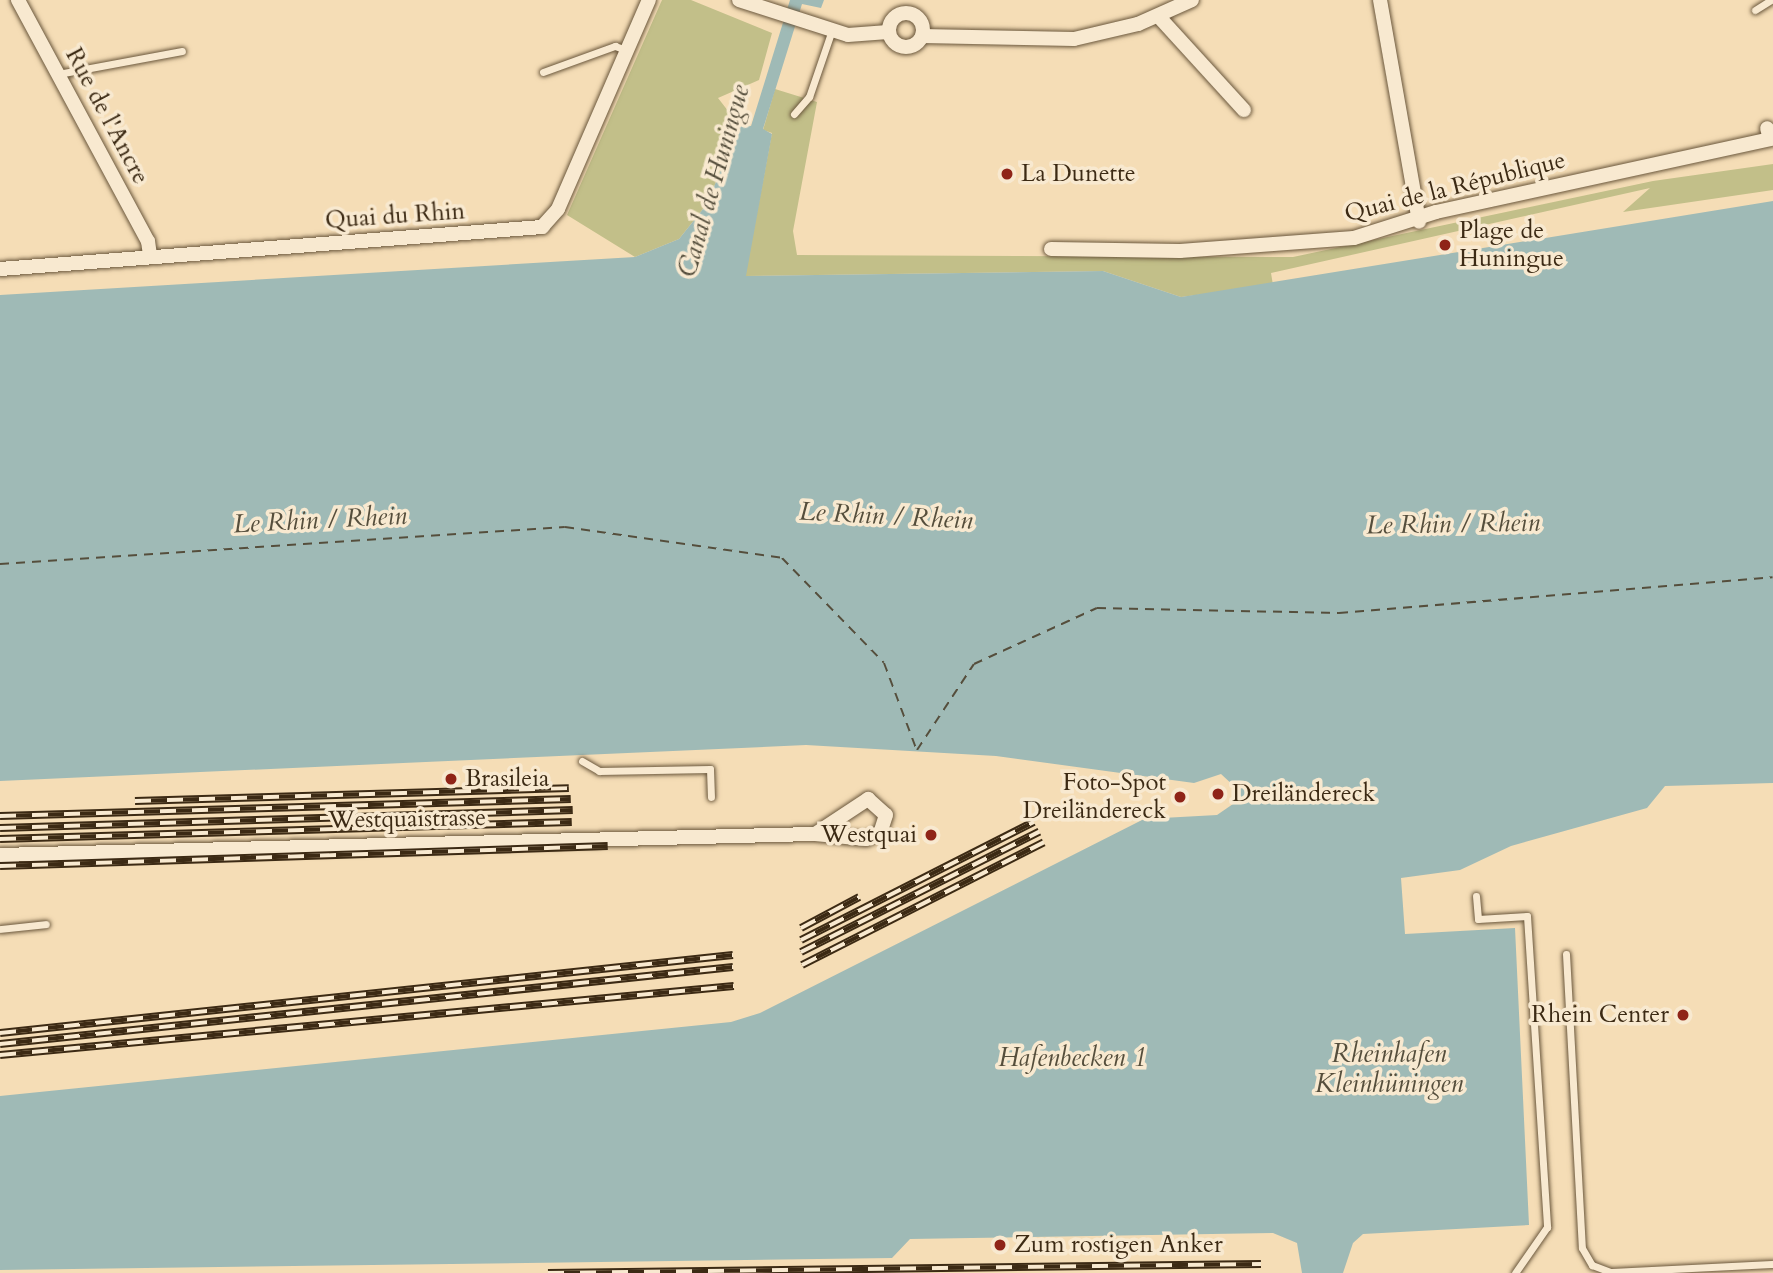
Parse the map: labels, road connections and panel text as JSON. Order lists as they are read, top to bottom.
{
  "streets": {
    "street": [
      "Rue de l'Ancre",
      "Quai de la République",
      "Quai du Rhin",
      "Westquaistrasse"
    ]
  },
  "crossings": [
    ["Rue de l'Ancre", "Quai du Rhin"]
  ],
  "water": [
    "Canal de Huningue",
    "Le Rhin / Rhein",
    "Rheinhafen Kleinhüningen",
    "Hafenbecken 1"
  ],
  "places": [
    "La Dunette",
    "Plage de Huningue",
    "Brasileia",
    "Dreiländereck",
    "Foto-Spot Dreiländereck",
    "Westquai",
    "Rhein Center",
    "Zum rostigen Anker"
  ]
}
